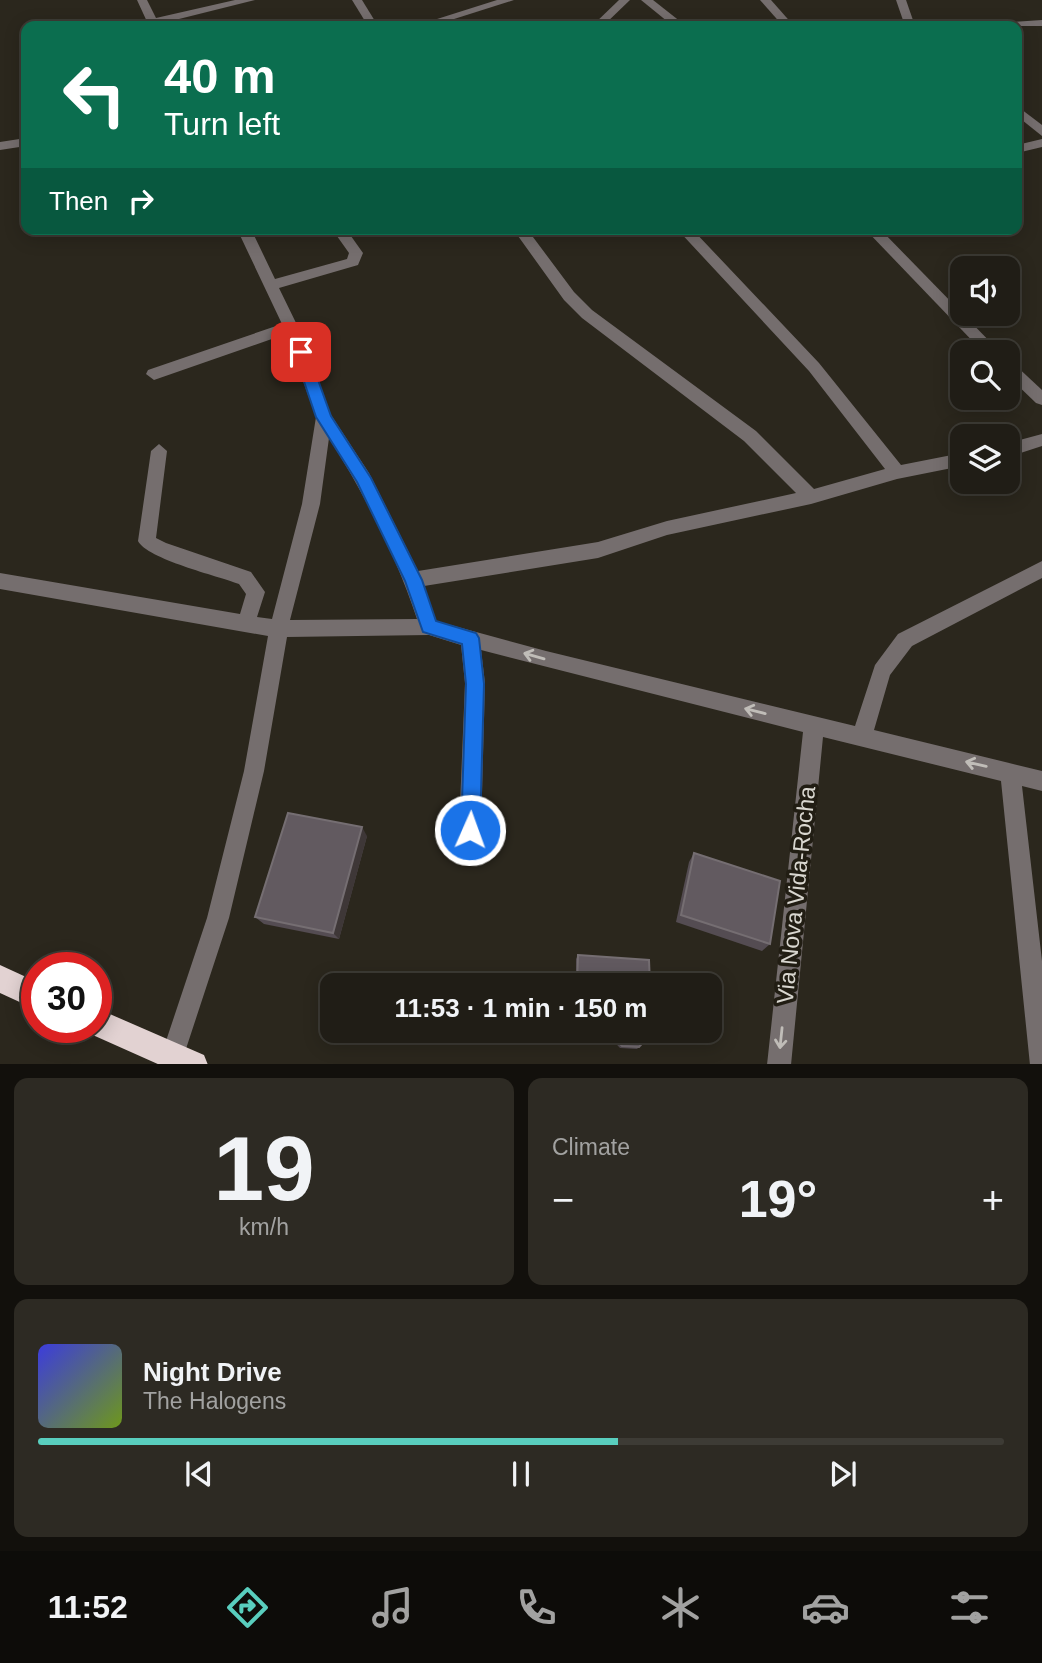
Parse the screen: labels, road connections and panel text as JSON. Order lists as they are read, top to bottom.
{
  "streets": {
    "street": ["Via Nova Vida-Rocha"]
  },
  "one_way": ["Via Nova Vida-Rocha"],
  "page": {
    "turn": ["40 m", "Turn left"],
    "then": "Then",
    "limit": "30",
    "trip": "11:53 · 1 min · 150 m",
    "tile": [
      ["19", "km/h"],
      "Climate"
    ],
    "heat": ["−", "19°", "+"],
    "song": ["Night Drive", "The Halogens"],
    "tabs": "11:52"
  }
}
